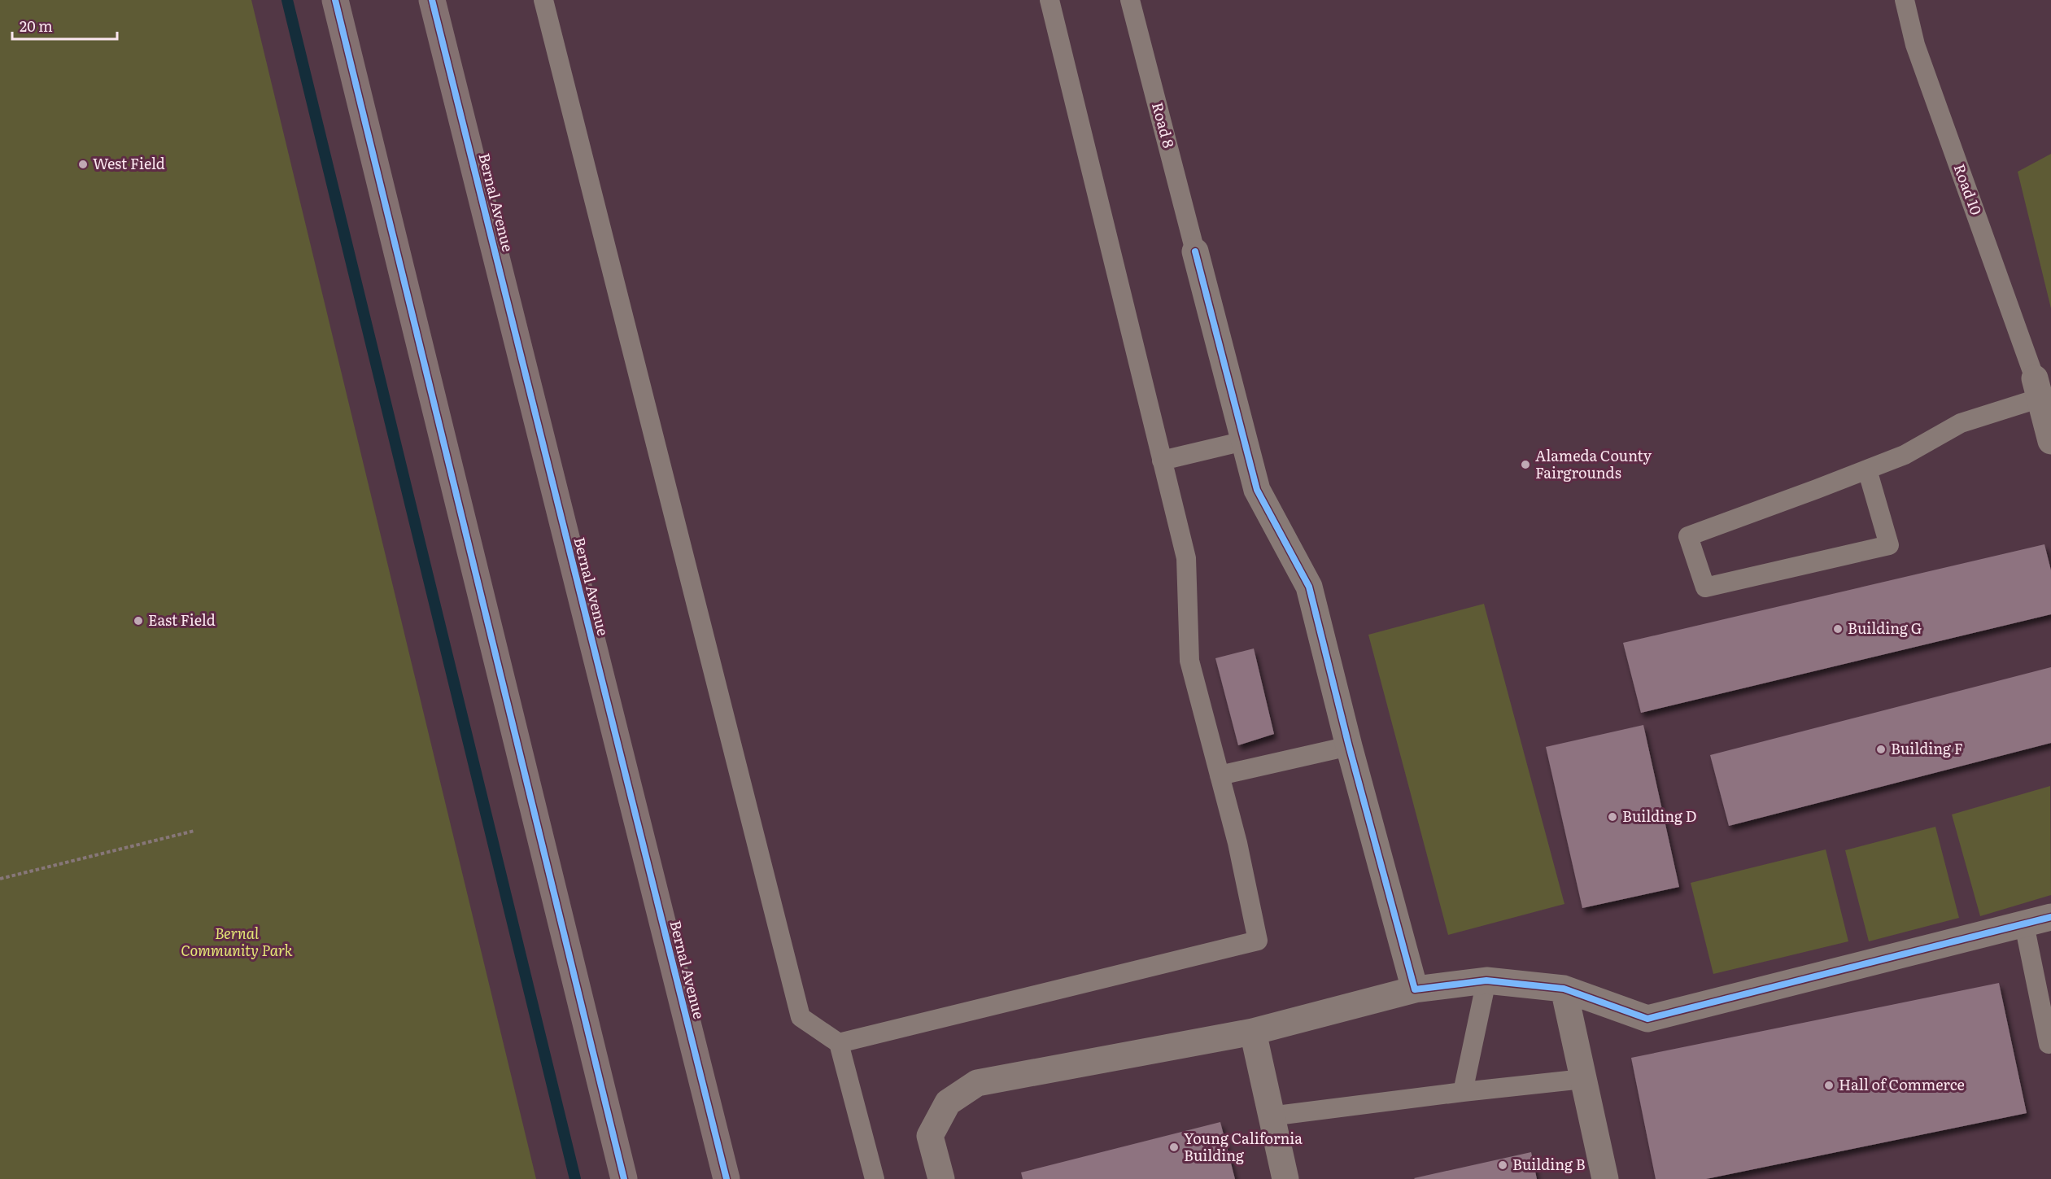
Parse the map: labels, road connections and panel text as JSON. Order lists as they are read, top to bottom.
{
  "streets": {
    "main road": ["Bernal Avenue"],
    "lane": ["Road 8", "Road 10"]
  },
  "parks": ["Bernal Community Park"],
  "places": [
    "West Field",
    "Alameda County Fairgrounds",
    "East Field",
    "Building G",
    "Building F",
    "Building D",
    "Hall of Commerce",
    "Young California Building",
    "Building B"
  ],
  "scale_bar": "20 m"
}
